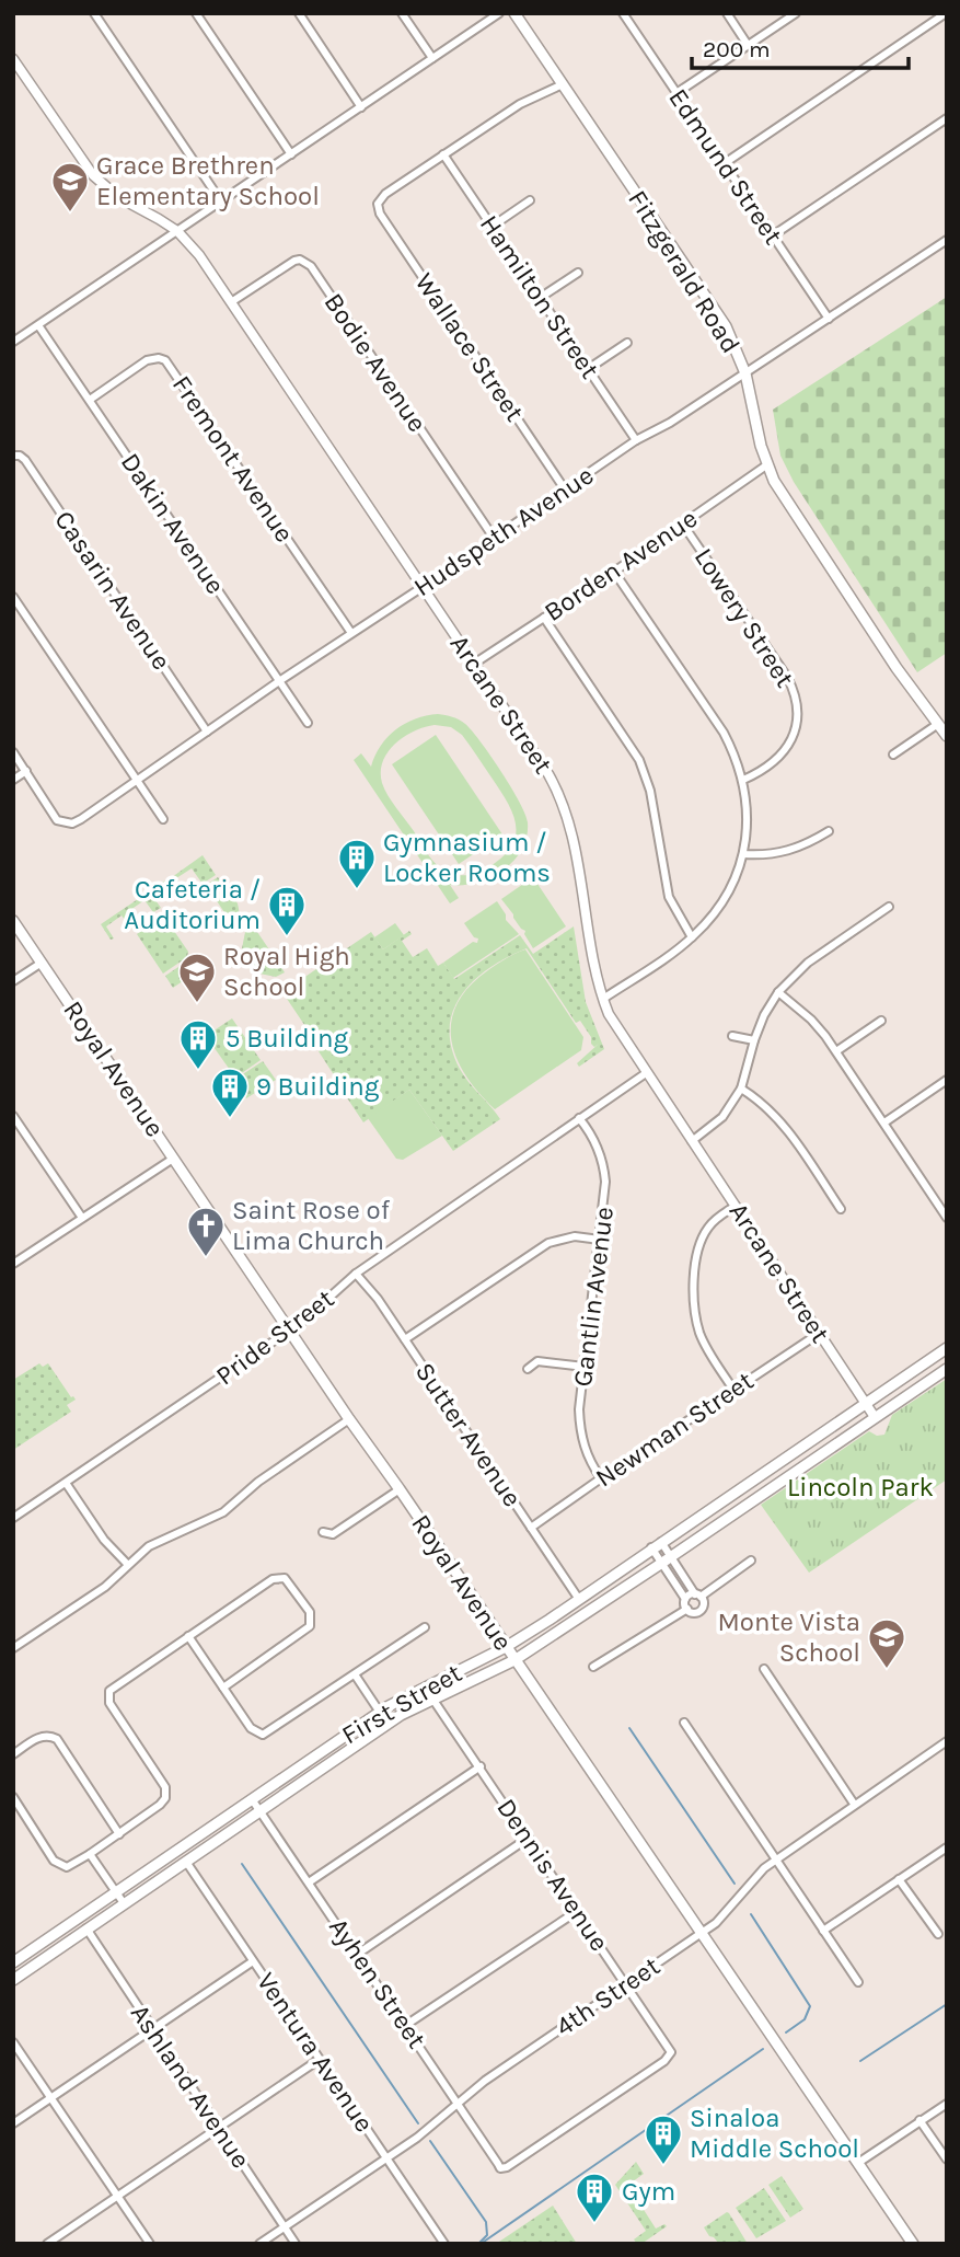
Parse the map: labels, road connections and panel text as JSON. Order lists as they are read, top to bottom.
{
  "streets": {
    "main road": ["Fitzgerald Road", "Royal Avenue", "First Street"],
    "street": [
      "Edmund Street",
      "Hamilton Street",
      "Wallace Street",
      "Bodie Avenue",
      "Fremont Avenue",
      "Dakin Avenue",
      "Hudspeth Avenue",
      "Borden Avenue",
      "Casarin Avenue",
      "Lowery Street",
      "Arcane Street",
      "Gantlin Avenue",
      "Pride Street",
      "Newman Street",
      "Sutter Avenue",
      "Dennis Avenue",
      "Ayhen Street",
      "4th Street",
      "Ventura Avenue",
      "Ashland Avenue"
    ]
  },
  "crossings": [
    ["Edmund Street", "Hudspeth Avenue"],
    ["Fitzgerald Road", "Hudspeth Avenue"],
    ["Fitzgerald Road", "Borden Avenue"],
    ["Hamilton Street", "Wallace Street"],
    ["Hamilton Street", "Hudspeth Avenue"],
    ["Wallace Street", "Hudspeth Avenue"],
    ["Bodie Avenue", "Hudspeth Avenue"],
    ["Bodie Avenue", "Arcane Street"],
    ["Fremont Avenue", "Dakin Avenue"],
    ["Fremont Avenue", "Hudspeth Avenue"],
    ["Dakin Avenue", "Hudspeth Avenue"],
    ["Hudspeth Avenue", "Casarin Avenue"],
    ["Hudspeth Avenue", "Arcane Street"],
    ["Borden Avenue", "Lowery Street"],
    ["Borden Avenue", "Arcane Street"],
    ["Arcane Street", "Pride Street"],
    ["Arcane Street", "Newman Street"],
    ["Arcane Street", "First Street"],
    ["Royal Avenue", "Pride Street"],
    ["Royal Avenue", "First Street"],
    ["Royal Avenue", "4th Street"],
    ["Gantlin Avenue", "Pride Street"],
    ["Gantlin Avenue", "Newman Street"],
    ["Pride Street", "Sutter Avenue"],
    ["Newman Street", "Sutter Avenue"],
    ["Sutter Avenue", "First Street"],
    ["First Street", "Dennis Avenue"],
    ["First Street", "Ayhen Street"],
    ["First Street", "Ventura Avenue"],
    ["First Street", "Ashland Avenue"],
    ["Dennis Avenue", "Ayhen Street"],
    ["Dennis Avenue", "4th Street"],
    ["Ayhen Street", "4th Street"],
    ["4th Street", "Ventura Avenue"],
    ["4th Street", "Ashland Avenue"]
  ],
  "parks": ["Lincoln Park"],
  "places": {
    "school or university": ["Grace Brethren Elementary School", "Royal High School", "Monte Vista School"],
    "building": [
      "Gymnasium / Locker Rooms",
      "Cafeteria / Auditorium",
      "5 Building",
      "9 Building",
      "Sinaloa Middle School",
      "Gym"
    ],
    "church": ["Saint Rose of Lima Church"]
  },
  "scale_bar": "200 m"
}
